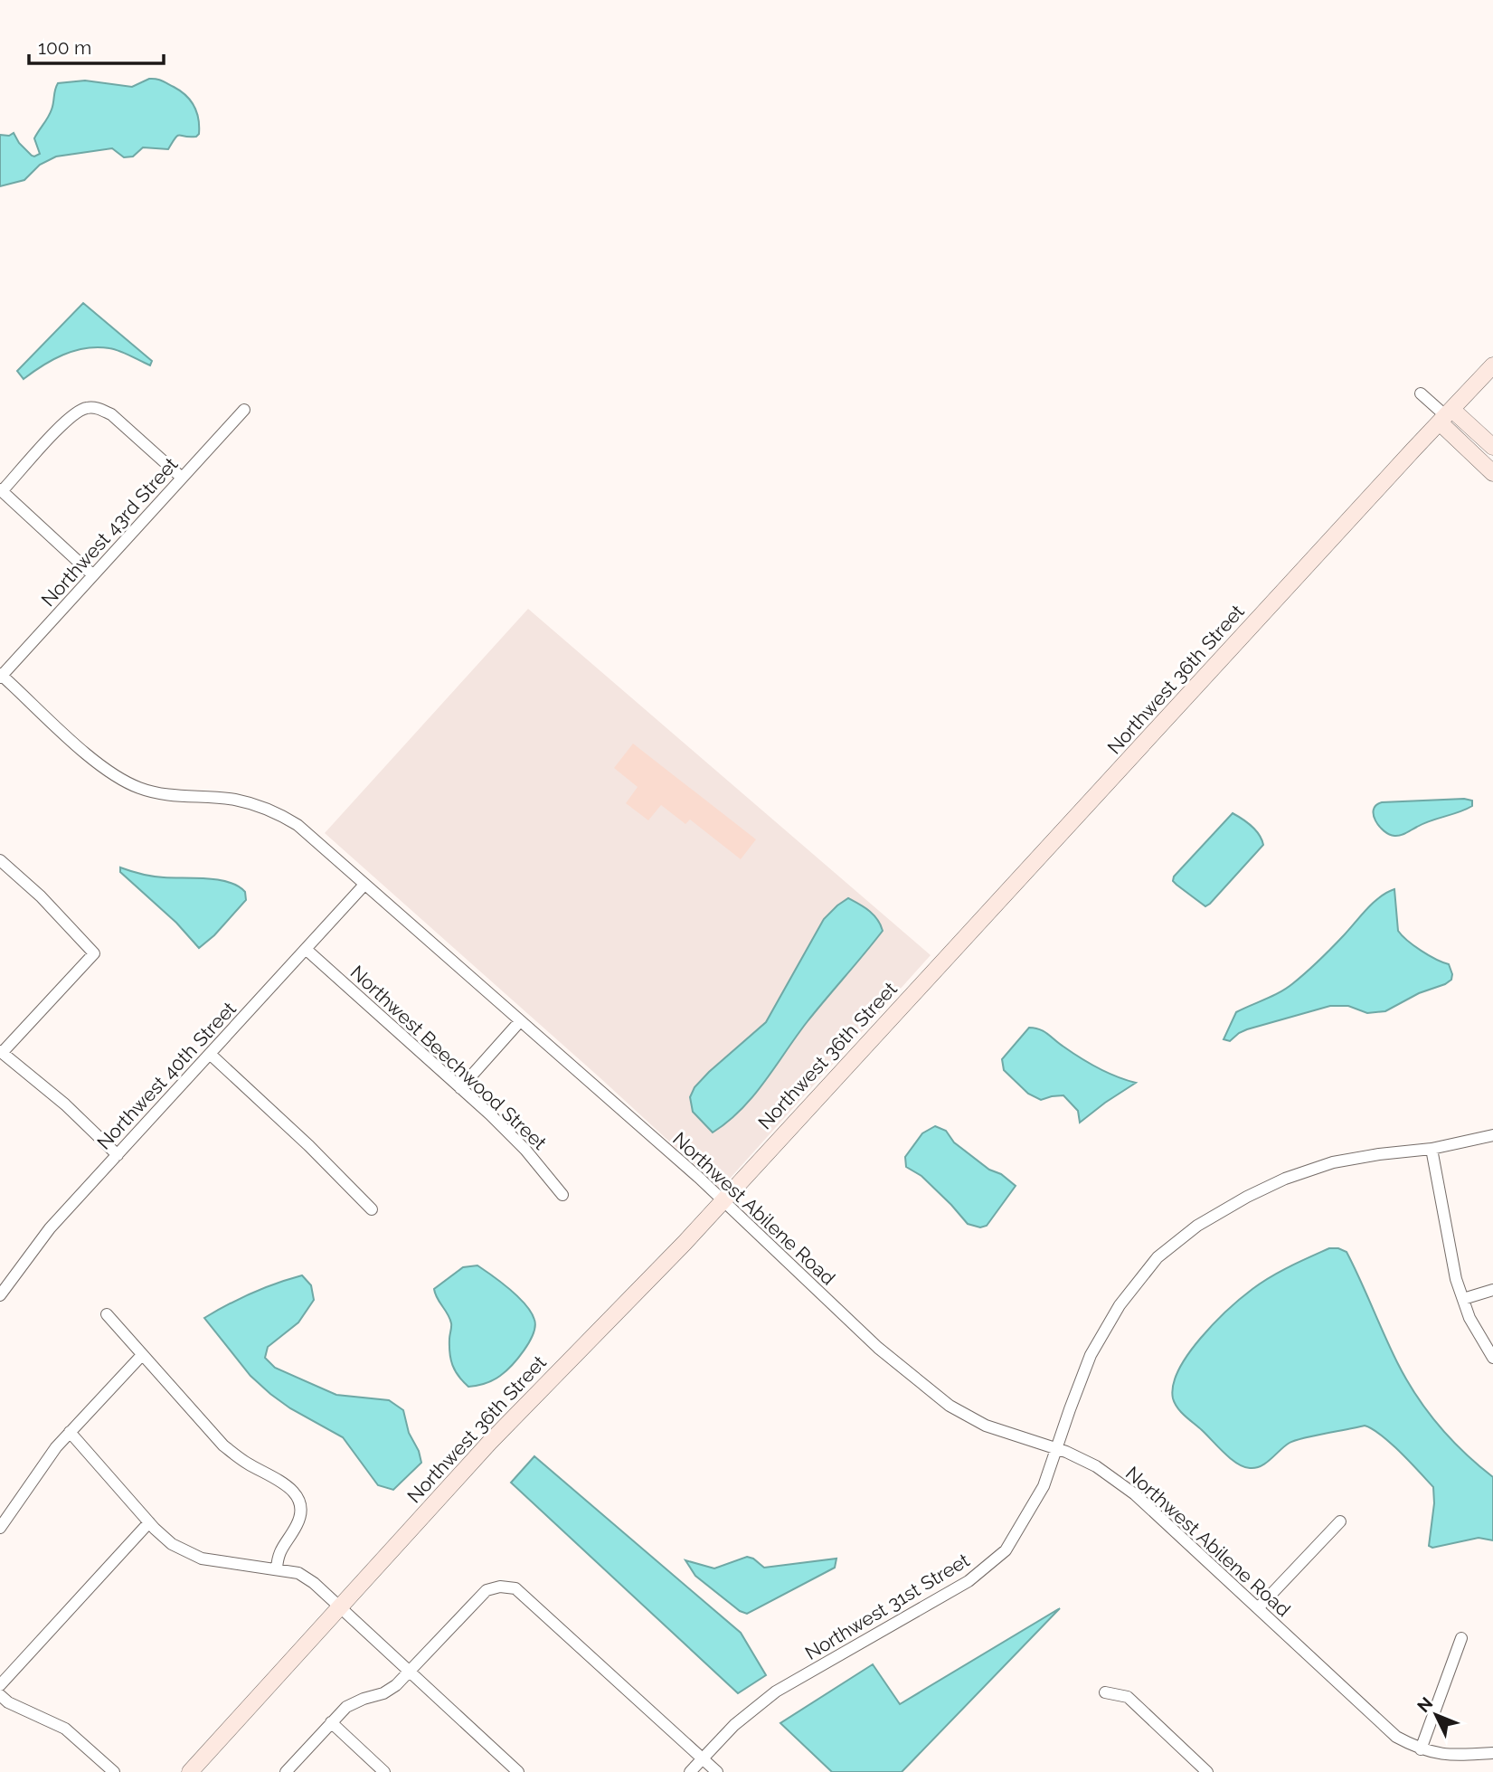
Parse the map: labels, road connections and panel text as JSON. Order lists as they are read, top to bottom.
{
  "streets": {
    "main road": ["Northwest 36th Street"],
    "street": [
      "Northwest 43rd Street",
      "Northwest Beechwood Street",
      "Northwest 40th Street",
      "Northwest Abilene Road",
      "Northwest 31st Street"
    ]
  },
  "crossings": [
    ["Northwest 43rd Street", "Northwest Abilene Road"],
    ["Northwest 36th Street", "Northwest Abilene Road"],
    ["Northwest Beechwood Street", "Northwest 40th Street"],
    ["Northwest 40th Street", "Northwest Abilene Road"],
    ["Northwest Abilene Road", "Northwest 31st Street"]
  ],
  "scale_bar": "100 m",
  "north": "top left"
}
